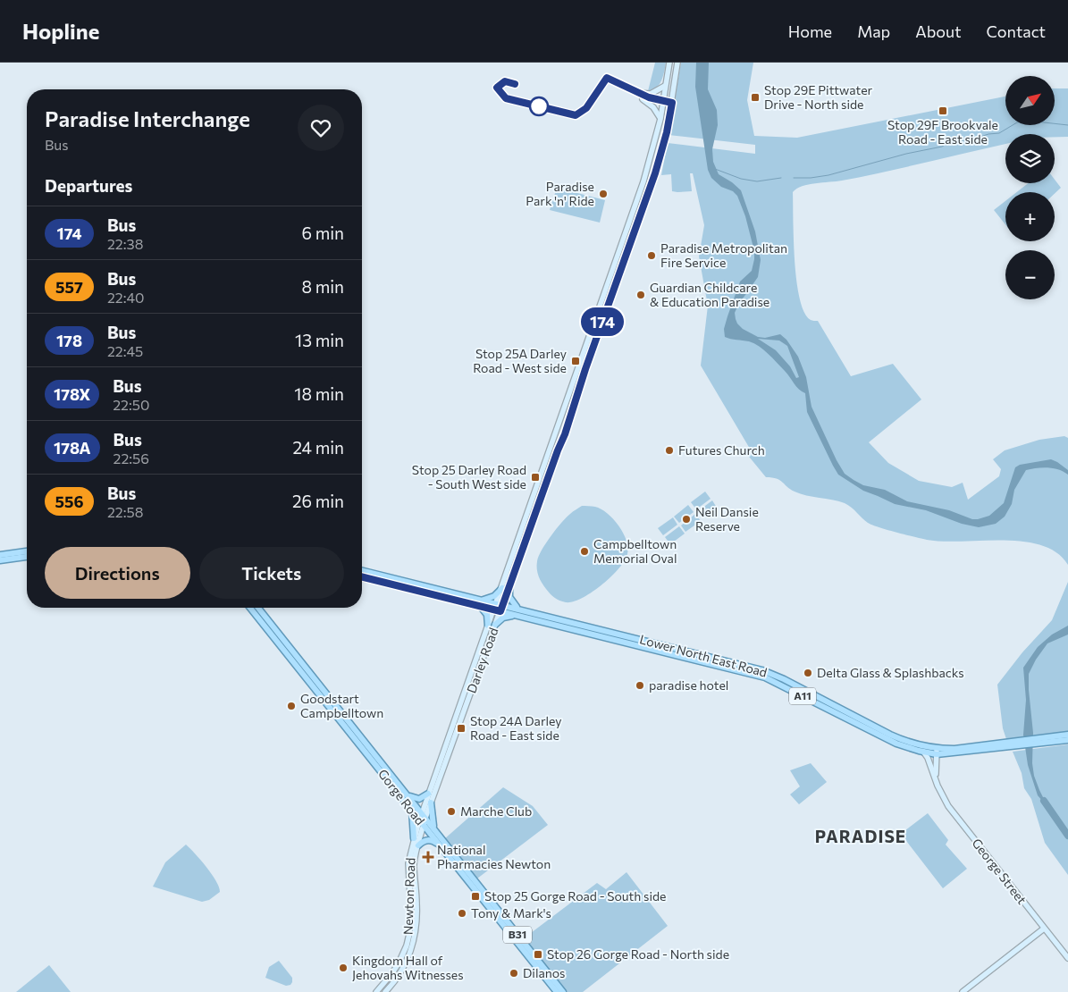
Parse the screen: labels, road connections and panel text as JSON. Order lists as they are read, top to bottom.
{
  "streets": {
    "main road": [
      "Lower North East Road",
      "Darley Road",
      "A11",
      "Gorge Road",
      "George Street",
      "Newton Road",
      "B31"
    ]
  },
  "crossings": [
    ["Lower North East Road", "Darley Road"],
    ["Lower North East Road", "George Street"],
    ["Darley Road", "Gorge Road"],
    ["Darley Road", "Newton Road"],
    ["Gorge Road", "Newton Road"]
  ],
  "districts": ["PARADISE"],
  "places": {
    "transit": [
      "Stop 29E Pittwater Drive - North side",
      "Stop 29F Brookvale Road - East side",
      "Stop 25A Darley Road - West side",
      "Stop 25 Darley Road - South West side",
      "Stop 24A Darley Road - East side",
      "Stop 25 Gorge Road - South side",
      "Stop 26 Gorge Road - North side"
    ],
    "other": [
      "Paradise Park 'n' Ride",
      "Paradise Metropolitan Fire Service",
      "Guardian Childcare & Education Paradise",
      "Futures Church",
      "Neil Dansie Reserve",
      "Campbelltown Memorial Oval",
      "Delta Glass & Splashbacks",
      "paradise hotel",
      "Goodstart Campbelltown",
      "Marche Club",
      "Tony & Mark's",
      "Kingdom Hall of Jehovahs Witnesses",
      "Dilanos"
    ],
    "health": ["National Pharmacies Newton"]
  },
  "lines": ["bus line 174"],
  "north": "top right",
  "page": {
    "header": "Hopline",
    "nav": [
      "Home",
      "Map",
      "About",
      "Contact"
    ],
    "on_map": "174",
    "map_buttons": ["+", "−"],
    "heading": [
      ["Paradise Interchange", "Bus"],
      "Departures"
    ],
    "list": [
      {
        "mark": "174",
        "name": "Bus",
        "note": "22:38",
        "value": "6 min"
      },
      {
        "mark": "557",
        "name": "Bus",
        "note": "22:40",
        "value": "8 min"
      },
      {
        "mark": "178",
        "name": "Bus",
        "note": "22:45",
        "value": "13 min"
      },
      {
        "mark": "178X",
        "name": "Bus",
        "note": "22:50",
        "value": "18 min"
      },
      {
        "mark": "178A",
        "name": "Bus",
        "note": "22:56",
        "value": "24 min"
      },
      {
        "mark": "556",
        "name": "Bus",
        "note": "22:58",
        "value": "26 min"
      }
    ],
    "buttons": ["Directions", "Tickets"]
  }
}
